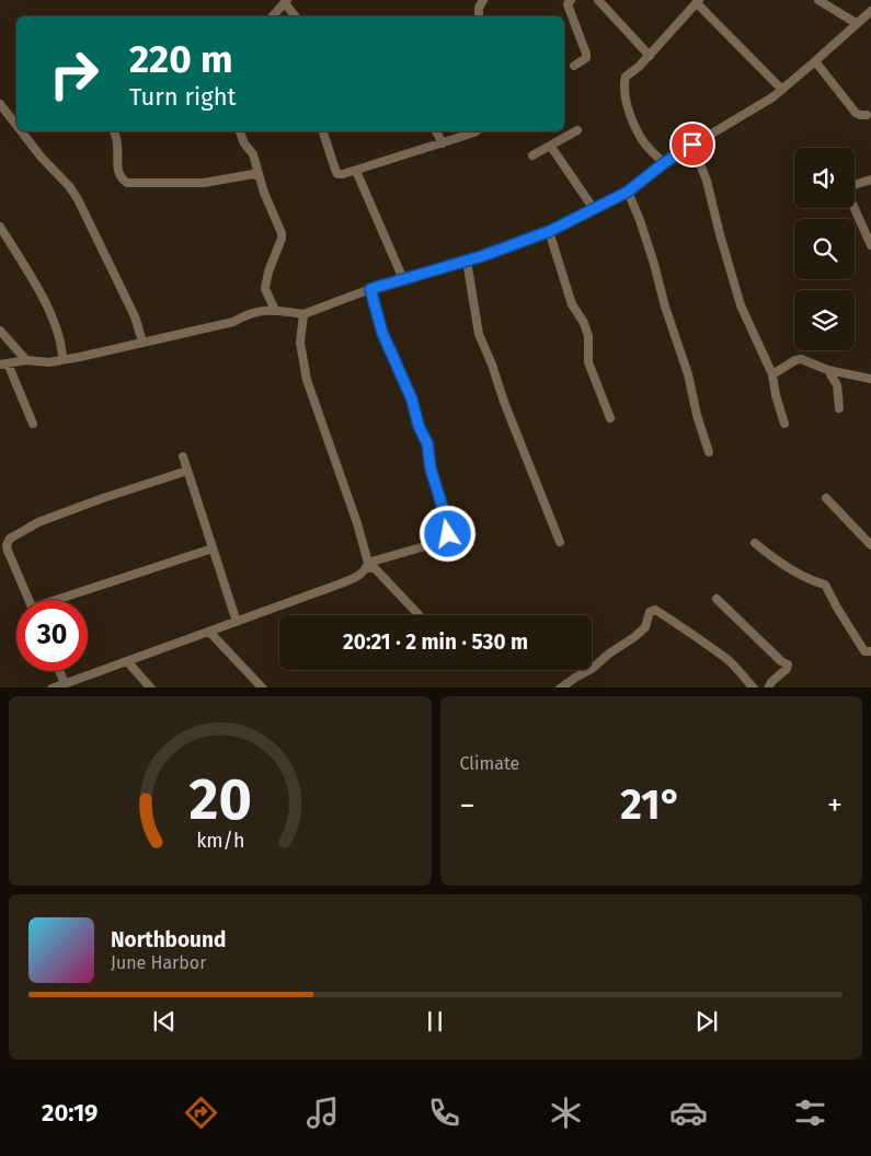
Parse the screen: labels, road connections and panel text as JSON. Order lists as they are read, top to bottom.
{
  "page": {
    "turn": ["220 m", "Turn right"],
    "limit": "30",
    "trip": "20:21 · 2 min · 530 m",
    "tile": "Climate",
    "heat": ["−", "21°", "+"],
    "song": ["Northbound", "June Harbor"],
    "tabs": "20:19",
    "gauge": ["20", "km/h"]
  }
}
